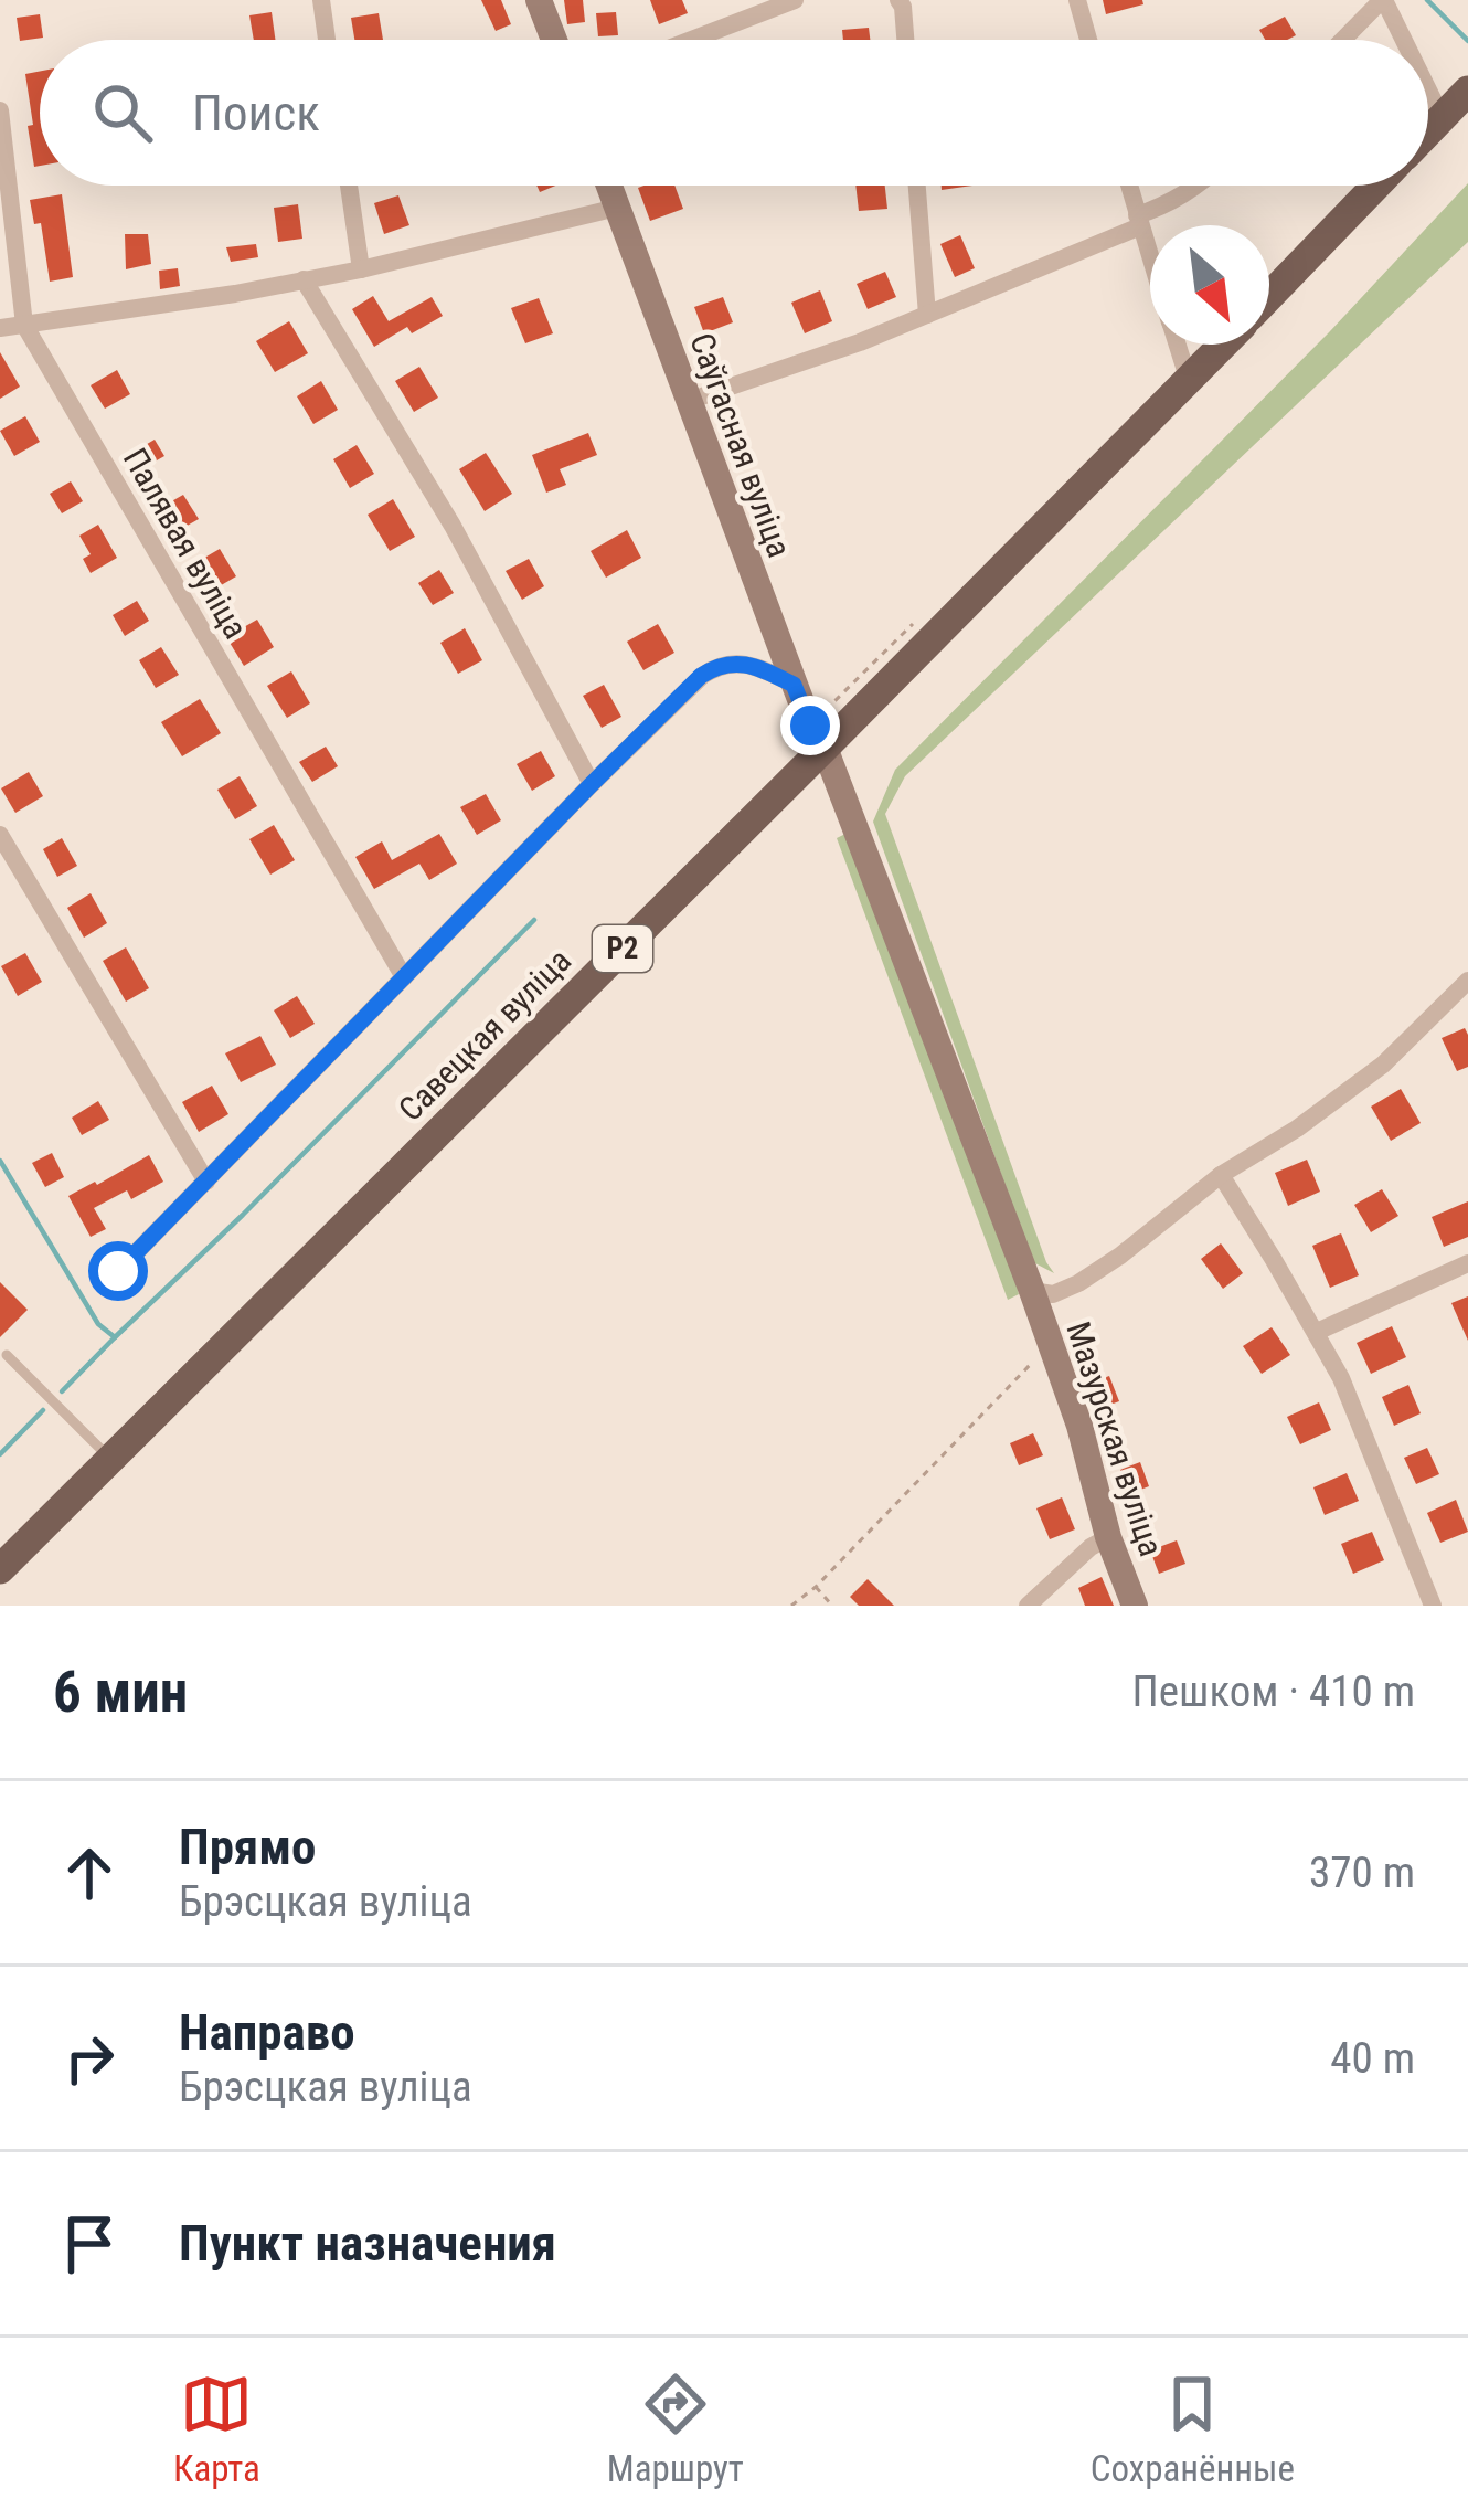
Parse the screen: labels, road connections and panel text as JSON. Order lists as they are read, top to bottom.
{
  "streets": {
    "main road": ["Р2", "Савецкая вуліца"],
    "street": ["Саўгасная вуліца", "Палявая вуліца", "Мазурская вуліца"]
  },
  "crossings": [
    ["Саўгасная вуліца", "Савецкая вуліца"],
    ["Саўгасная вуліца", "Мазурская вуліца"],
    ["Савецкая вуліца", "Мазурская вуліца"]
  ],
  "north": "bottom right",
  "page": {
    "search": "Поиск",
    "heading": ["6 мин", "Пешком · 410 m"],
    "list": [
      ["Прямо", "Брэсцкая вуліца", "370 m"],
      ["Направо", "Брэсцкая вуліца", "40 m"],
      "Пункт назначения"
    ],
    "nav": ["Карта", "Маршрут", "Сохранённые"]
  }
}
